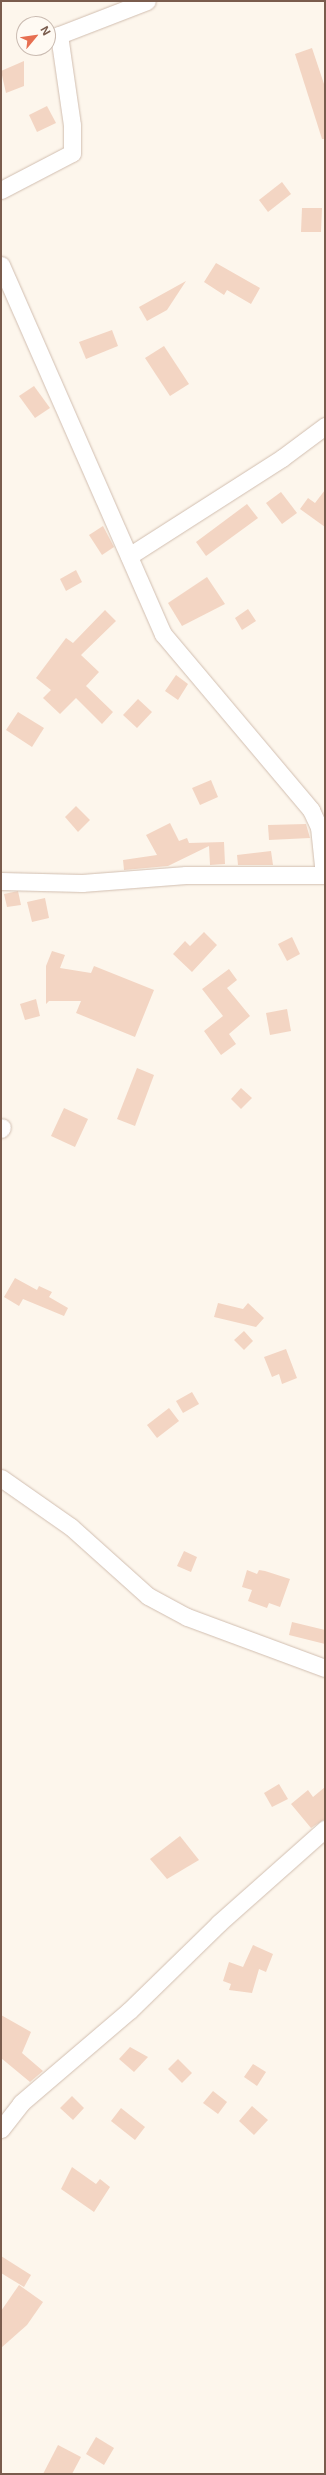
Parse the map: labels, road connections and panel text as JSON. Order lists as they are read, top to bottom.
{
  "north": "top right"
}
